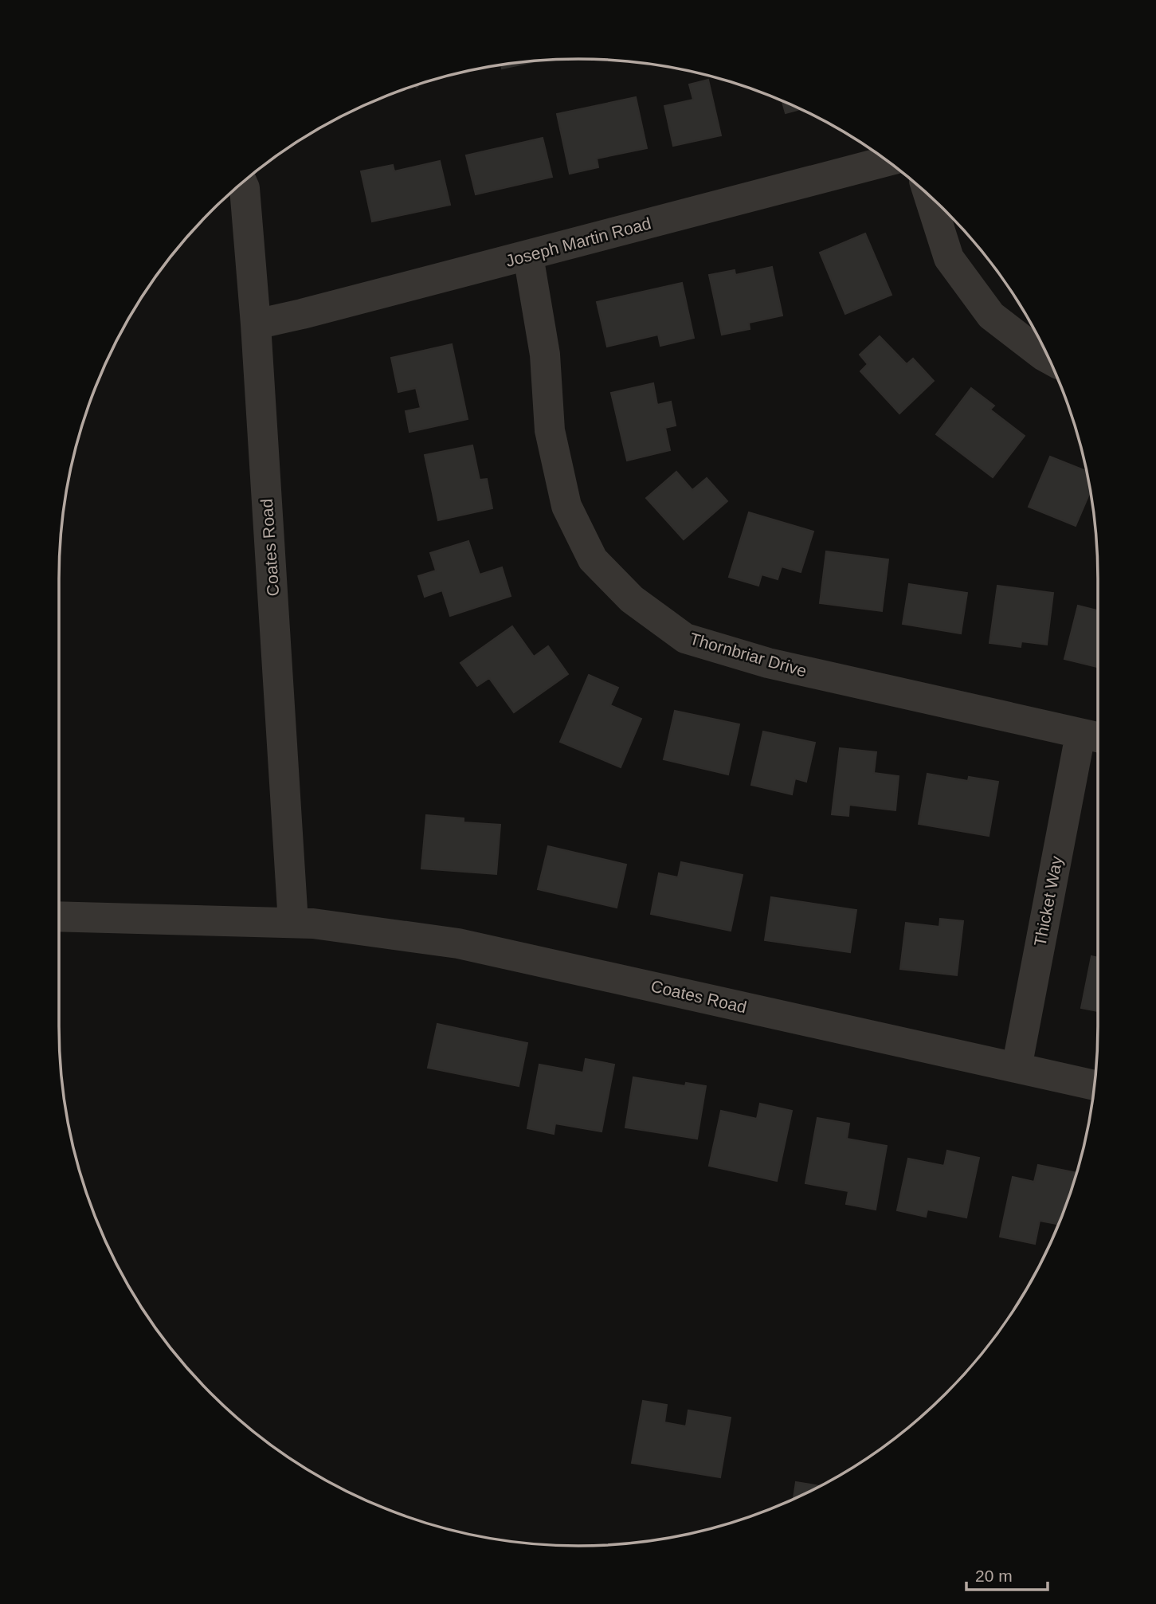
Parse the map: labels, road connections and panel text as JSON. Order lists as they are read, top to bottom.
{
  "streets": {
    "street": [
      "Joseph Martin Road",
      "Coates Road",
      "Thornbriar Drive",
      "Thicket Way"
    ]
  },
  "crossings": [
    ["Joseph Martin Road", "Coates Road"],
    ["Joseph Martin Road", "Thornbriar Drive"],
    ["Coates Road", "Thicket Way"],
    ["Thornbriar Drive", "Thicket Way"]
  ],
  "scale_bar": "20 m"
}
